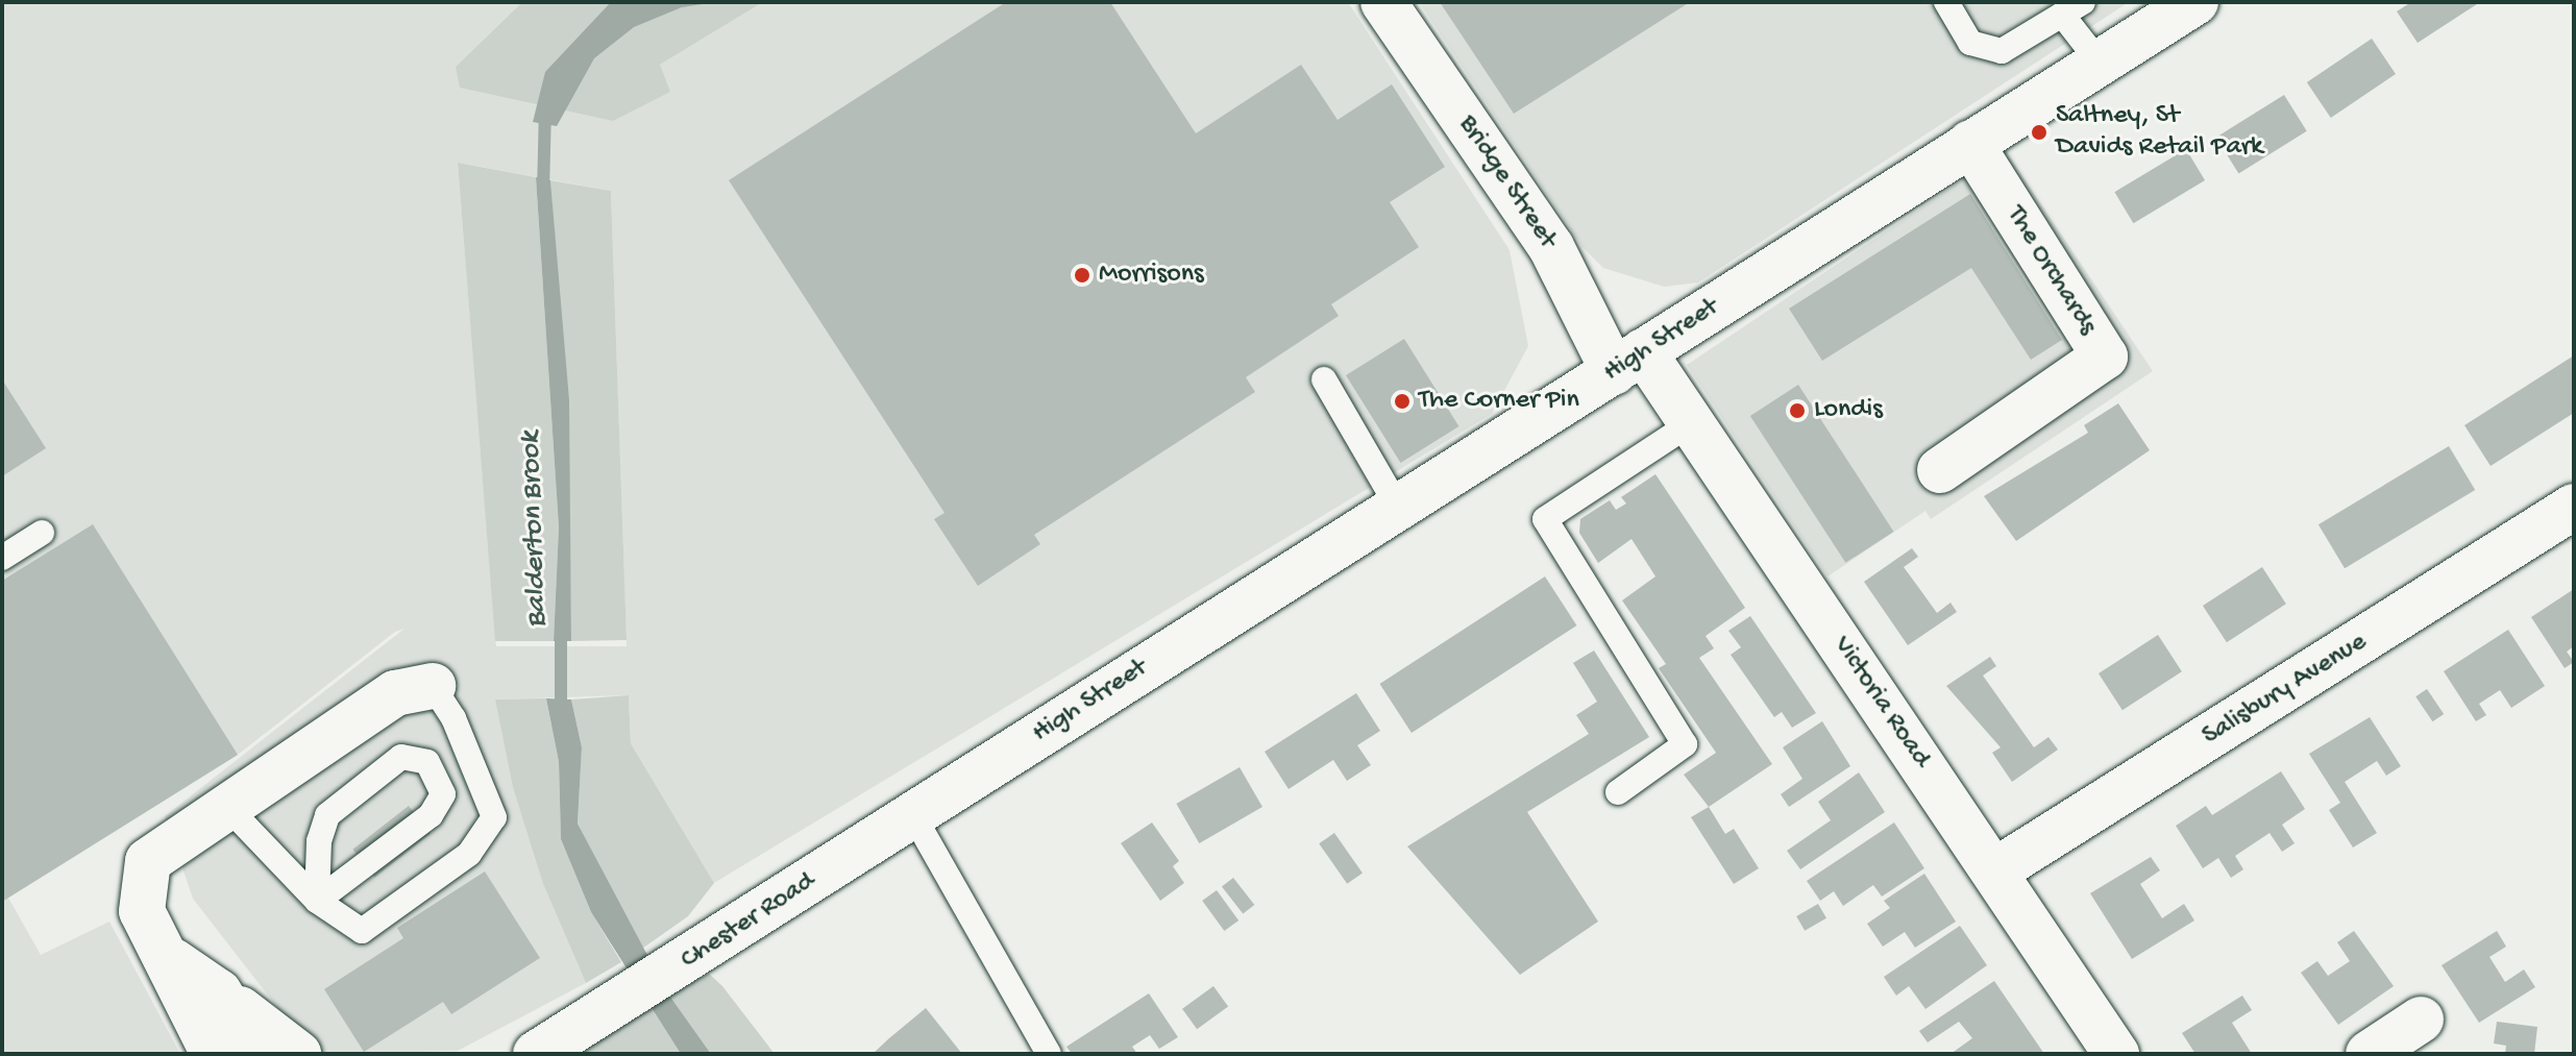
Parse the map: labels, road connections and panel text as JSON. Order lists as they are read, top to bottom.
{
  "streets": {
    "street": [
      "Bridge Street",
      "The Orchards",
      "High Street",
      "Salisbury Avenue",
      "Victoria Road",
      "Chester Road"
    ]
  },
  "crossings": [
    ["Bridge Street", "High Street"],
    ["Bridge Street", "Victoria Road"],
    ["The Orchards", "High Street"],
    ["High Street", "Victoria Road"],
    ["High Street", "Chester Road"],
    ["Salisbury Avenue", "Victoria Road"]
  ],
  "water": ["Balderton Brook"],
  "places": [
    "Saltney, St Davids Retail Park",
    "Morrisons",
    "The Corner Pin",
    "Londis"
  ]
}
